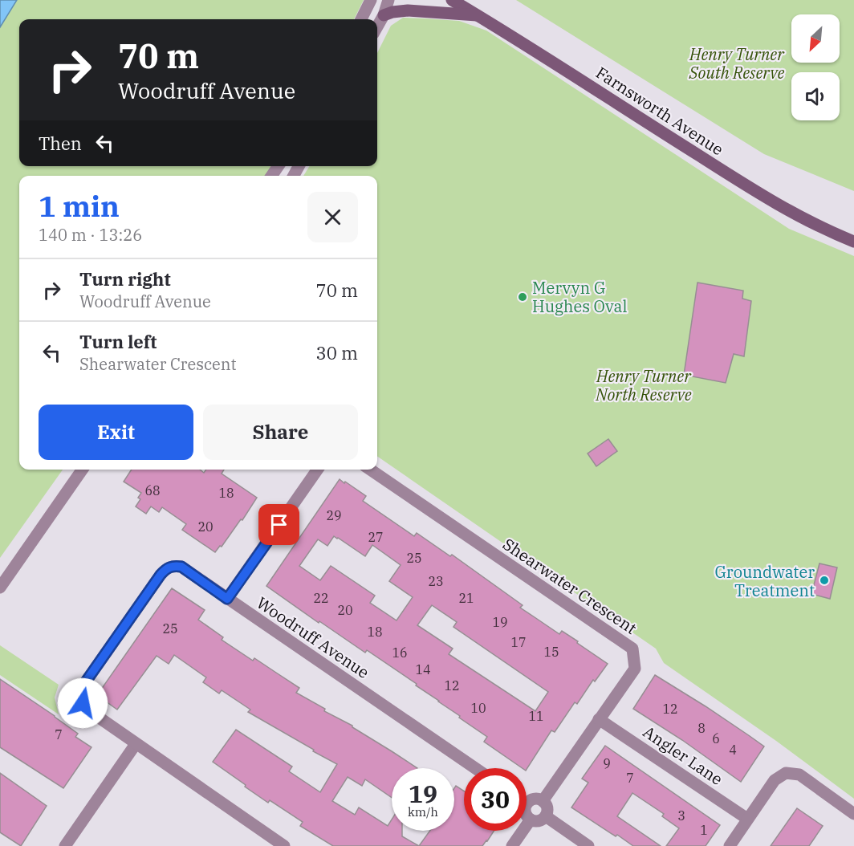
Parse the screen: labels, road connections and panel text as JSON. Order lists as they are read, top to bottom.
{
  "streets": {
    "main road": ["Farnsworth Avenue"],
    "street": ["Shearwater Crescent", "Woodruff Avenue", "Angler Lane"]
  },
  "crossings": [
    ["Shearwater Crescent", "Angler Lane"]
  ],
  "parks": ["Henry Turner South Reserve", "Henry Turner North Reserve"],
  "places": ["Mervyn G Hughes Oval", "Groundwater Treatment"],
  "house_numbers": [
    "68",
    "18",
    "29",
    "20",
    "27",
    "25",
    "23",
    "22",
    "21",
    "20",
    "19",
    "25",
    "18",
    "17",
    "15",
    "16",
    "14",
    "12",
    "10",
    "12",
    "11",
    "8",
    "7",
    "6",
    "4",
    "9",
    "7",
    "3",
    "1"
  ],
  "north": "bottom left",
  "page": {
    "turn": ["70 m", "Woodruff Avenue"],
    "then": "Then",
    "heading": ["1 min", "140 m · 13:26"],
    "list": [
      {
        "name": "Turn right",
        "note": "Woodruff Avenue",
        "value": "70 m"
      },
      {
        "name": "Turn left",
        "note": "Shearwater Crescent",
        "value": "30 m"
      }
    ],
    "buttons": ["Exit", "Share"],
    "speed": "19 km/h",
    "limit": "30"
  }
}
